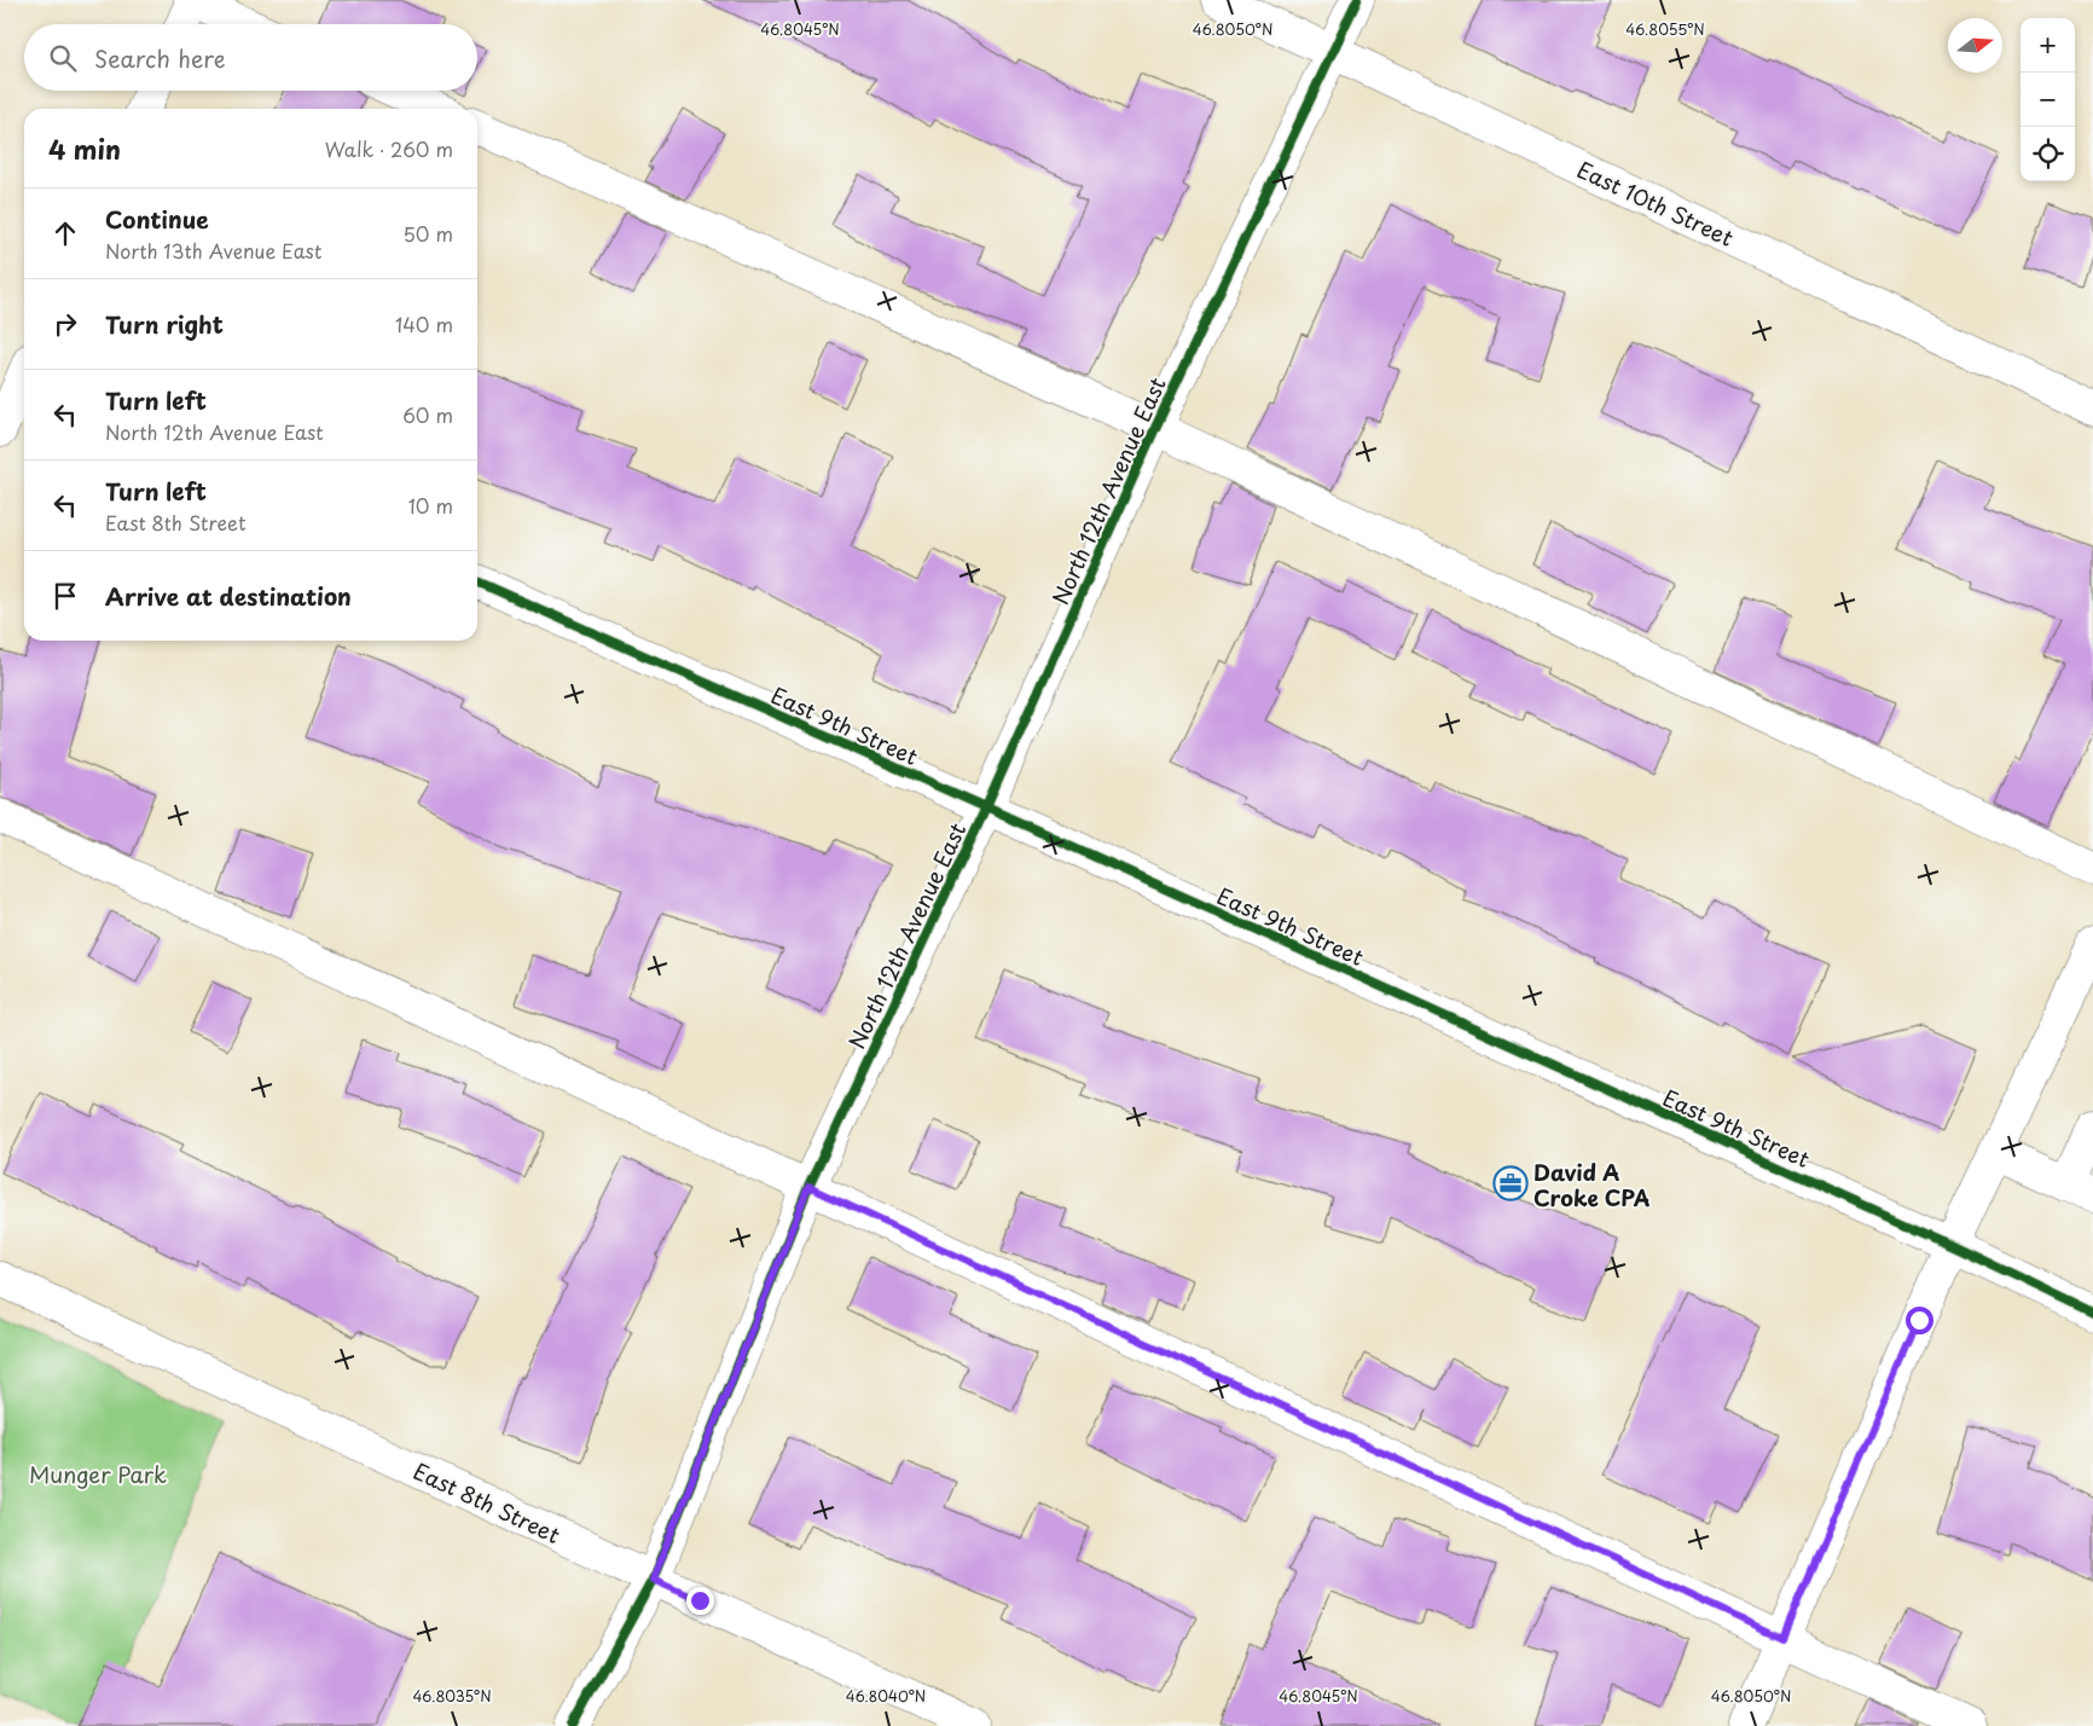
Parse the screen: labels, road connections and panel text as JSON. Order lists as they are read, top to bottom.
{
  "streets": {
    "street": [
      "East 10th Street",
      "North 12th Avenue East",
      "East 9th Street",
      "East 8th Street"
    ]
  },
  "crossings": [
    ["East 10th Street", "North 12th Avenue East"],
    ["North 12th Avenue East", "East 9th Street"],
    ["North 12th Avenue East", "East 8th Street"]
  ],
  "parks": ["Munger Park"],
  "places": {
    "office": ["David A Croke CPA"]
  },
  "north": "right",
  "page": {
    "map_buttons": ["+", "−"],
    "search": "Search here",
    "heading": ["4 min", "Walk · 260 m"],
    "list": [
      ["Continue", "North 13th Avenue East", "50 m"],
      ["Turn right", "140 m"],
      ["Turn left", "North 12th Avenue East", "60 m"],
      ["Turn left", "East 8th Street", "10 m"],
      "Arrive at destination"
    ]
  },
  "coordinates": [
    "46.8045°N",
    "46.8050°N",
    "46.8055°N",
    "46.8035°N",
    "46.8040°N"
  ]
}
